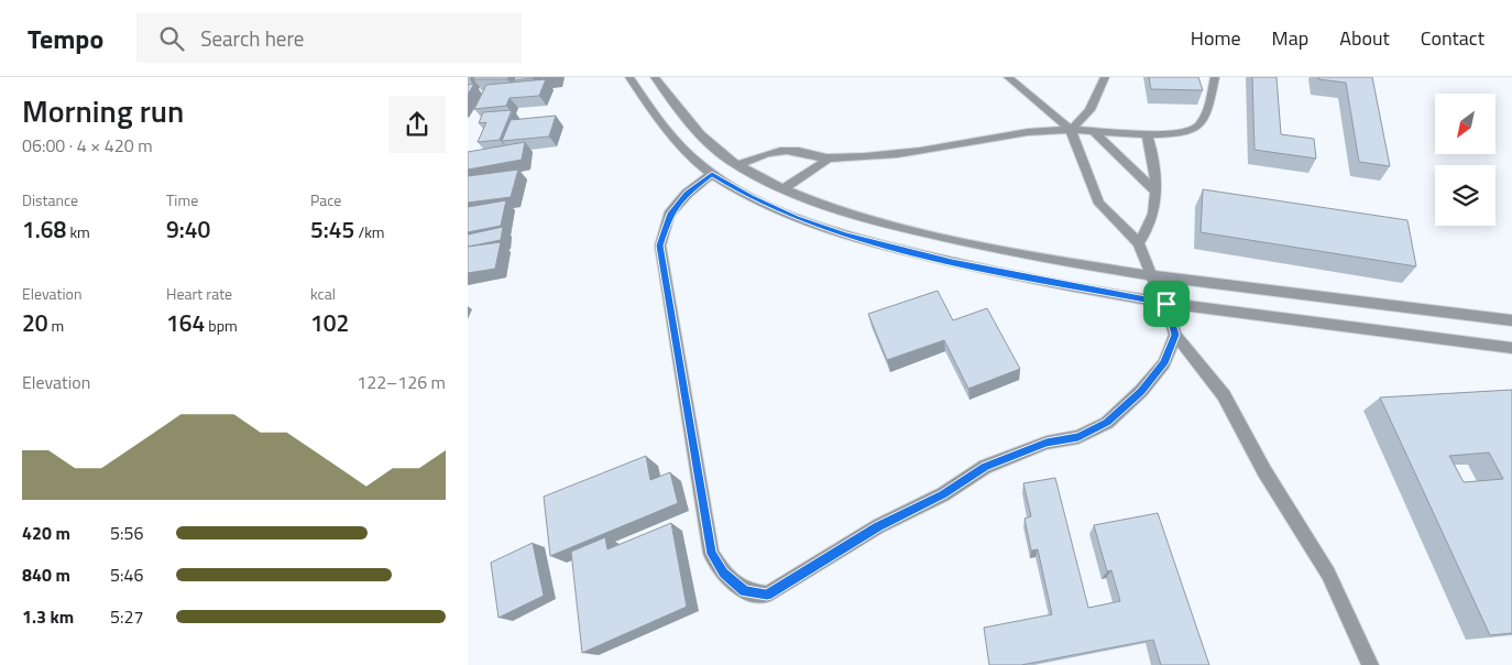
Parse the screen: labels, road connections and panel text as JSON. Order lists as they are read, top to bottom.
{
  "north": "bottom left",
  "page": {
    "header": "Tempo",
    "search": "Search here",
    "nav": [
      "Home",
      "Map",
      "About",
      "Contact"
    ],
    "heading": ["Morning run", "06:00 · 4 × 420 m"],
    "stats": [
      ["Distance", "1.68 km"],
      ["Time", "9:40"],
      ["Pace", "5:45 /km"],
      ["Elevation", "20 m"],
      ["Heart rate", "164 bpm"],
      ["kcal", "102"]
    ],
    "chart": ["Elevation", "122–126 m"],
    "list": [
      {
        "name": "420 m",
        "note": "5:56"
      },
      {
        "name": "840 m",
        "note": "5:46"
      },
      {
        "name": "1.3 km",
        "note": "5:27"
      }
    ]
  }
}
